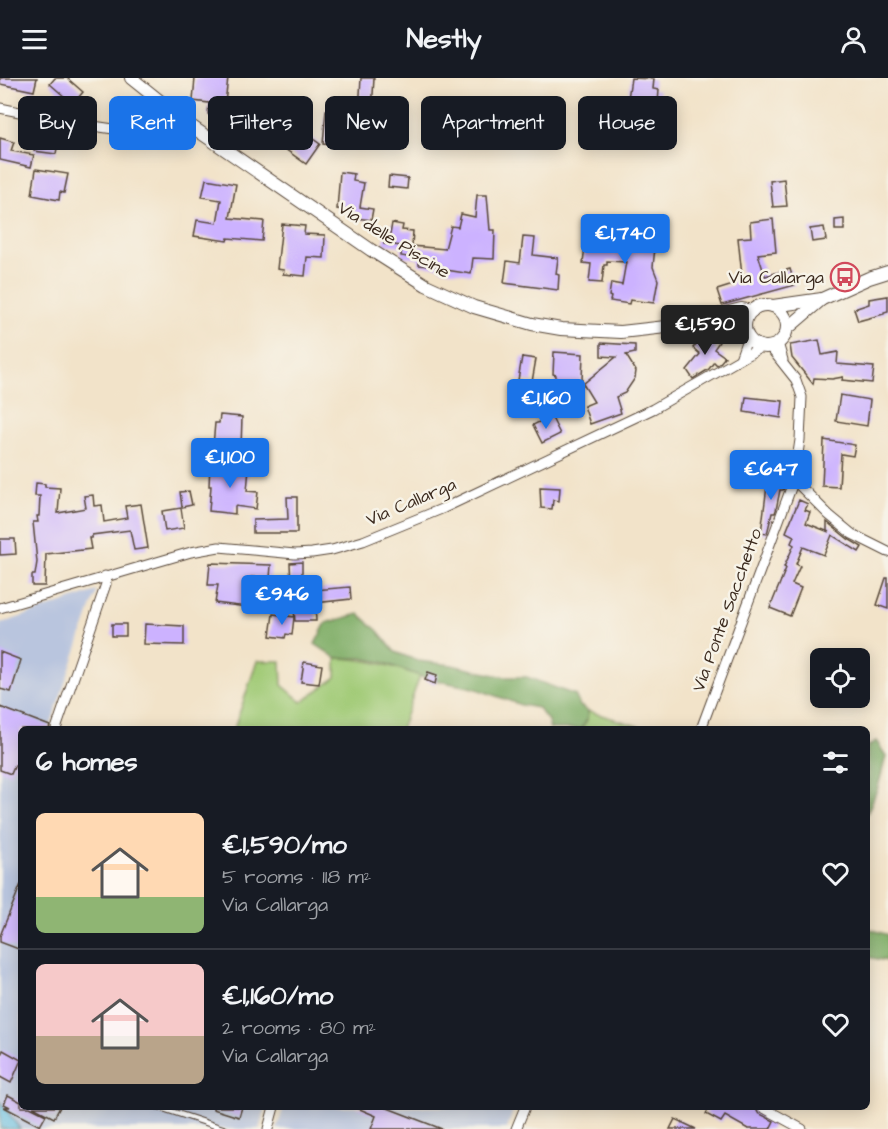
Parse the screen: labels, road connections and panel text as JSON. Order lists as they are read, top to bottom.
{
  "streets": {
    "street": ["Via delle Piscine", "Via Callarga", "Via Ponte Sacchetto"]
  },
  "crossings": [
    ["Via delle Piscine", "Via Callarga"],
    ["Via delle Piscine", "Via Ponte Sacchetto"],
    ["Via Callarga", "Via Ponte Sacchetto"]
  ],
  "places": {
    "bus stop": ["Via Callarga"]
  },
  "page": {
    "header": "Nestly",
    "chip": [
      "Buy",
      "Rent",
      "Filters",
      "New",
      "Apartment",
      "House"
    ],
    "price": [
      "€1,740",
      "€1,590",
      "€1,160",
      "€1,100",
      "€647",
      "€946"
    ],
    "heading": "6 homes",
    "list": [
      {
        "name": "€1,590/mo",
        "note": "5 rooms · 118 m² · Via Callarga"
      },
      {
        "name": "€1,160/mo",
        "note": "2 rooms · 80 m² · Via Callarga"
      }
    ]
  }
}
